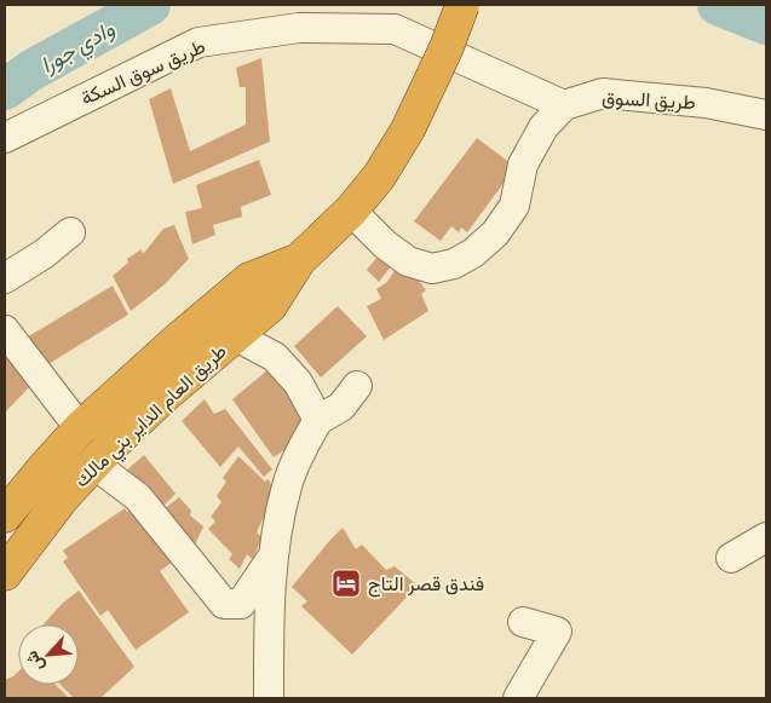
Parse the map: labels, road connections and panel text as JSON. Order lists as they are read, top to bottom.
{
  "streets": {
    "highway": ["طريق العام الداير بني مالك"],
    "street": ["طريق سوق السكة", "طريق السوق"]
  },
  "crossings": [
    ["طريق سوق السكة", "طريق السوق"]
  ],
  "water": ["وادي جورا"],
  "places": {
    "hotel": ["فندق قصر التاج"]
  },
  "north": "bottom left"
}
